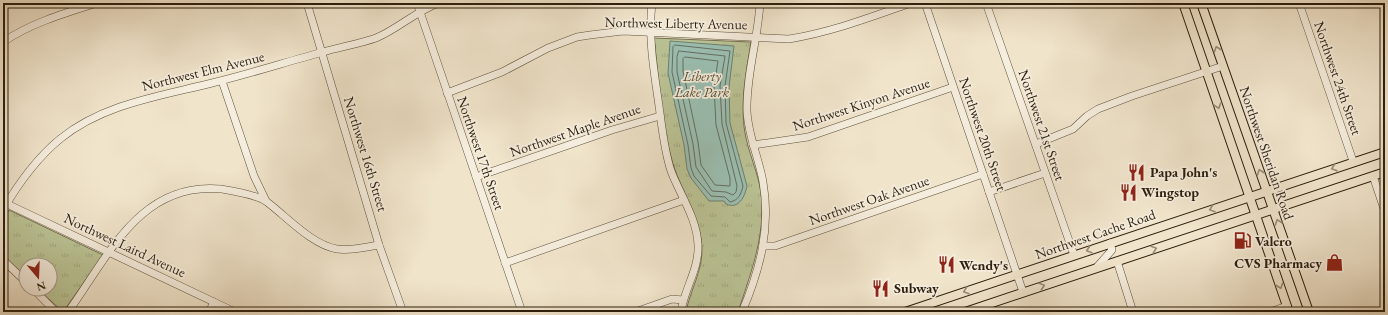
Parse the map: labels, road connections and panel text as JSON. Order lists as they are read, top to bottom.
{
  "streets": {
    "main road": ["Northwest Sheridan Road", "Northwest Cache Road"],
    "street": [
      "Northwest Liberty Avenue",
      "Northwest Elm Avenue",
      "Northwest 24th Street",
      "Northwest Kinyon Avenue",
      "Northwest 21st Street",
      "Northwest Maple Avenue",
      "Northwest 20th Street",
      "Northwest 17th Street",
      "Northwest 16th Street",
      "Northwest Oak Avenue",
      "Northwest Laird Avenue"
    ]
  },
  "crossings": [
    ["Northwest Liberty Avenue", "Northwest 17th Street"],
    ["Northwest Elm Avenue", "Northwest 17th Street"],
    ["Northwest Elm Avenue", "Northwest 16th Street"],
    ["Northwest Elm Avenue", "Northwest Laird Avenue"],
    ["Northwest 24th Street", "Northwest Cache Road"],
    ["Northwest Kinyon Avenue", "Northwest 20th Street"],
    ["Northwest 21st Street", "Northwest Cache Road"],
    ["Northwest Maple Avenue", "Northwest 17th Street"],
    ["Northwest 20th Street", "Northwest Oak Avenue"],
    ["Northwest 20th Street", "Northwest Cache Road"],
    ["Northwest Sheridan Road", "Northwest Cache Road"]
  ],
  "parks": ["Liberty Lake Park"],
  "places": {
    "restaurant": [
      "Papa John's",
      "Wingstop",
      "Wendy's",
      "Subway"
    ],
    "fuel station": ["Valero"],
    "shop": ["CVS Pharmacy"]
  },
  "north": "bottom"
}
